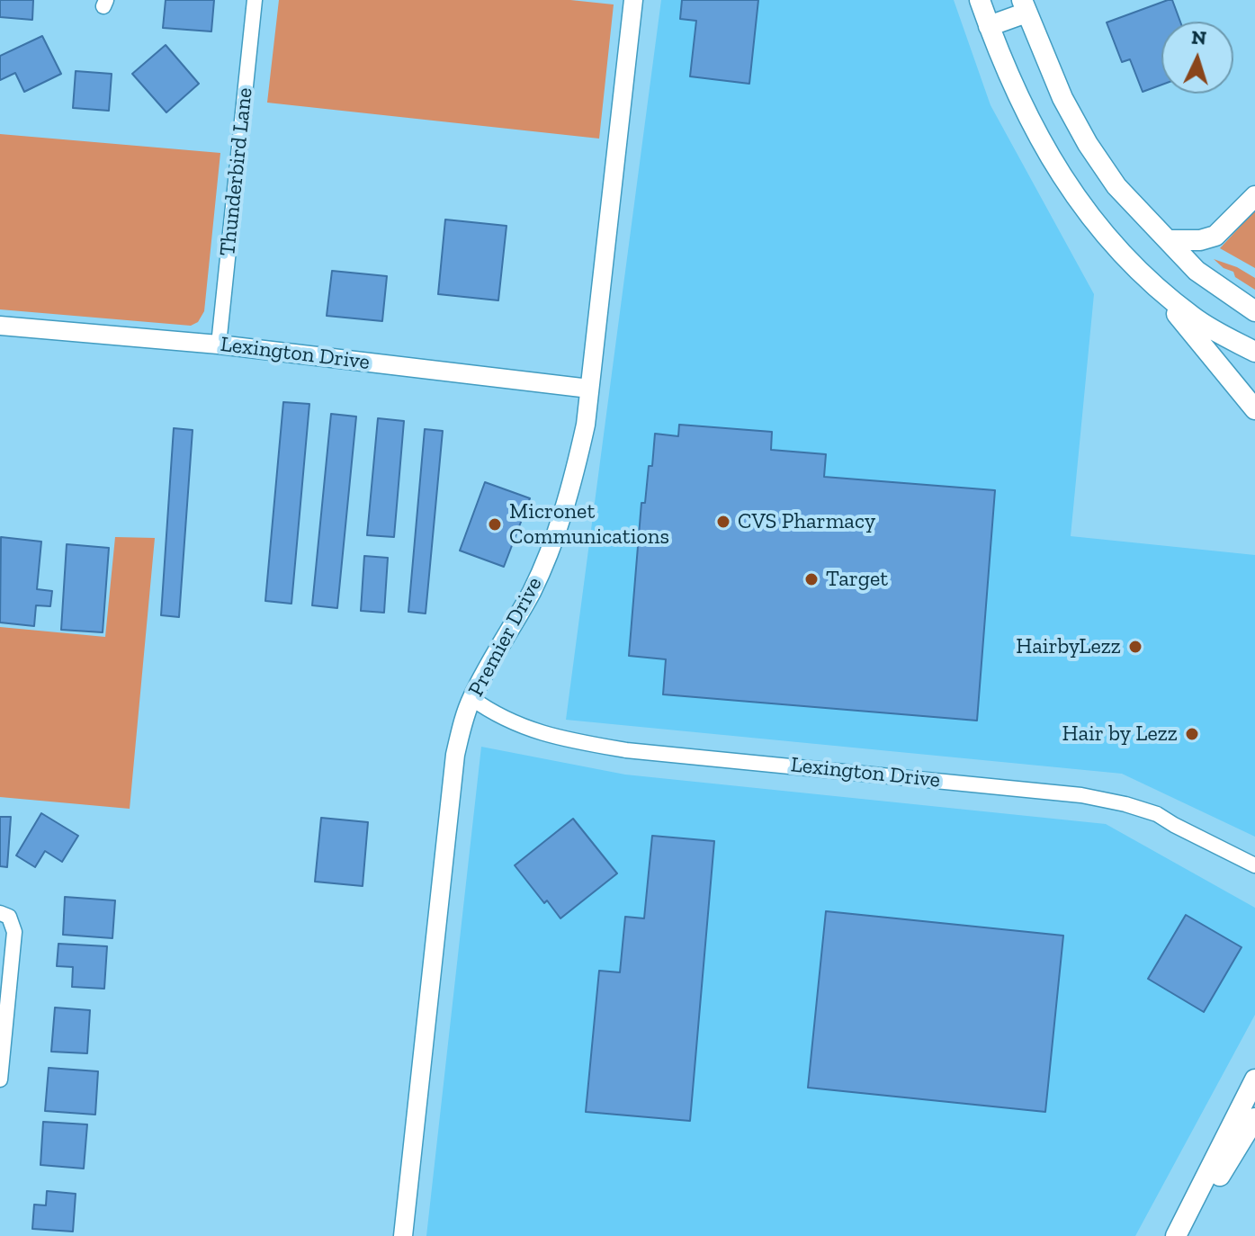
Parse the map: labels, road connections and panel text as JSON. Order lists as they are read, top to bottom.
{
  "streets": {
    "street": ["Thunderbird Lane", "Lexington Drive", "Premier Drive"]
  },
  "crossings": [
    ["Thunderbird Lane", "Lexington Drive"],
    ["Lexington Drive", "Premier Drive"]
  ],
  "places": [
    "CVS Pharmacy",
    "Micronet Communications",
    "Target",
    "HairbyLezz",
    "Hair by Lezz"
  ],
  "north": "top"
}
